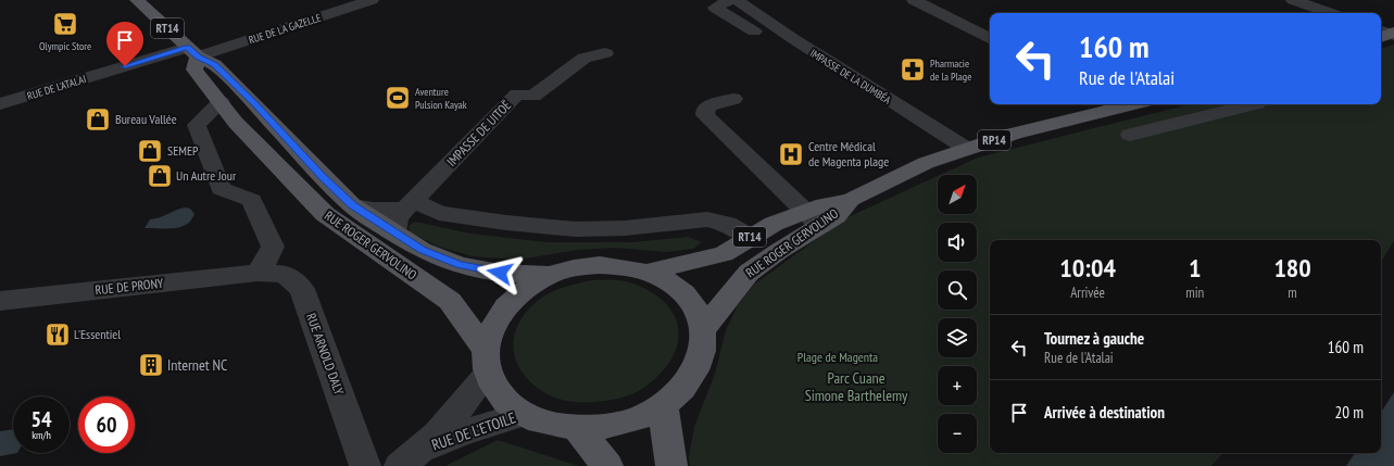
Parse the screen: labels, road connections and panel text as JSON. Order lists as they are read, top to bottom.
{
  "streets": {
    "main road": ["RT14", "RP14", "RUE ROGER GERVOLINO"],
    "street": [
      "RUE DE LA GAZELLE",
      "IMPASSE DE LA DUMBÉA",
      "RUE DE L'ATALAI",
      "IMPASSE DE UITOË",
      "RUE DE PRONY",
      "RUE ARNOLD DALY",
      "RUE DE L'ETOILE"
    ]
  },
  "crossings": [
    ["RUE DE LA GAZELLE", "RUE DE L'ATALAI"],
    ["RUE DE LA GAZELLE", "RUE ROGER GERVOLINO"],
    ["IMPASSE DE LA DUMBÉA", "RUE ROGER GERVOLINO"],
    ["RUE DE L'ATALAI", "RUE ROGER GERVOLINO"],
    ["IMPASSE DE UITOË", "RUE ROGER GERVOLINO"],
    ["RUE ROGER GERVOLINO", "RUE DE L'ETOILE"],
    ["RUE DE PRONY", "RUE ARNOLD DALY"]
  ],
  "parks": ["Plage de Magenta", "Parc Cuane Simone Barthelemy"],
  "places": {
    "supermarket": ["Olympic Store"],
    "pharmacy": ["Pharmacie de la Plage"],
    "sports": ["Aventure Pulsion Kayak"],
    "shop": ["Bureau Vallée", "SEMEP", "Un Autre Jour"],
    "hospital": ["Centre Médical de Magenta plage"],
    "restaurant": ["L'Essentiel"],
    "building": ["Internet NC"]
  },
  "north": "top right",
  "page": {
    "turn": ["160 m", "Rue de l'Atalai"],
    "map_buttons": ["+", "−"],
    "eta": [
      "10:04",
      "Arrivée",
      "1",
      "min",
      "180",
      "m"
    ],
    "list": [
      {
        "name": "Tournez à gauche",
        "note": "Rue de l'Atalai",
        "value": "160 m"
      },
      {
        "name": "Arrivée à destination",
        "value": "20 m"
      }
    ],
    "speed": "54 km/h",
    "limit": "60"
  }
}
